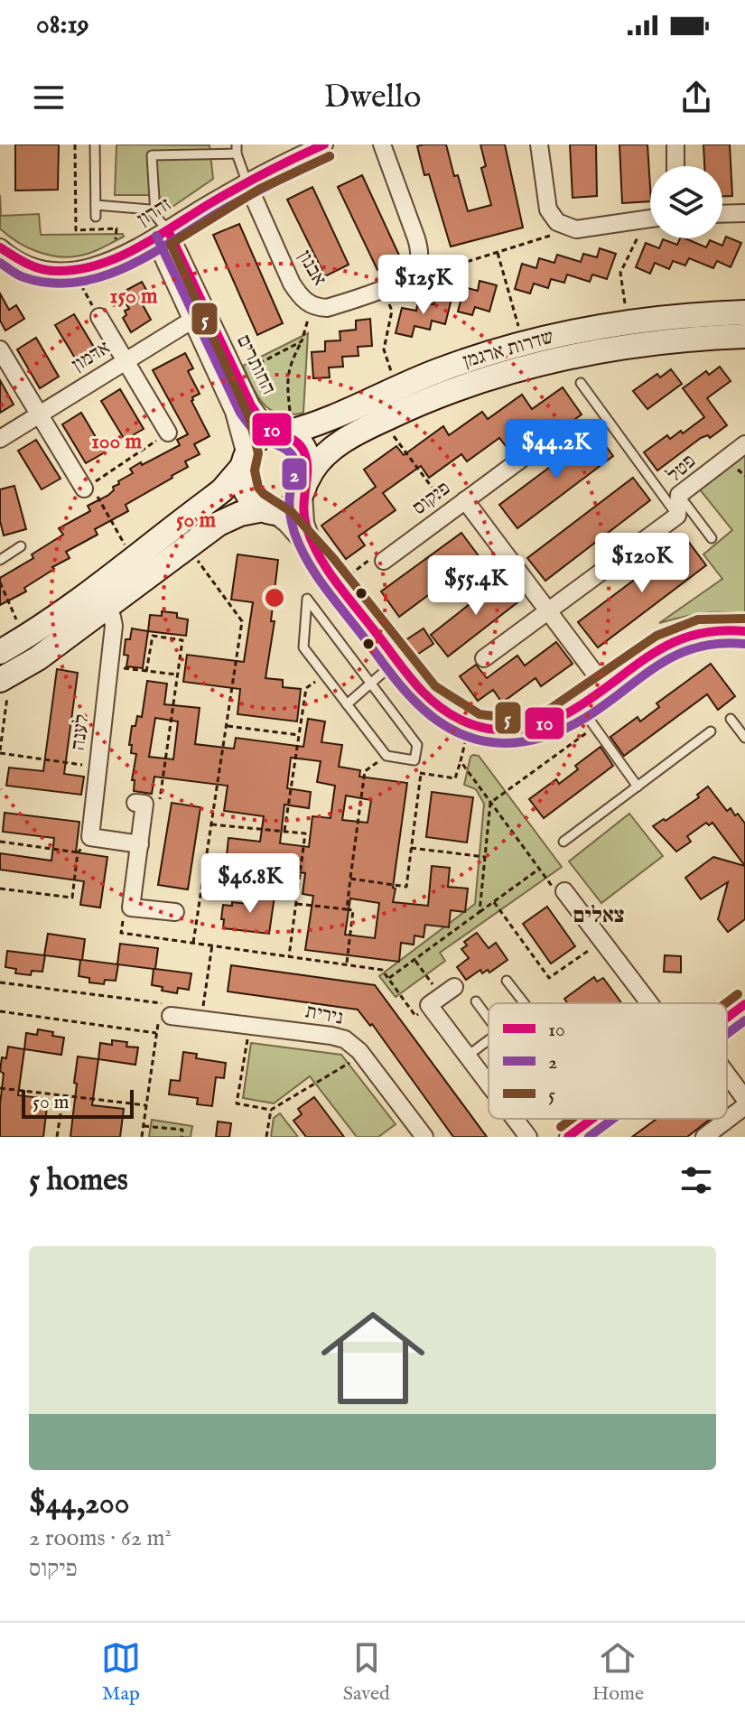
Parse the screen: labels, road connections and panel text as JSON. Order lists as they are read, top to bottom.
{
  "streets": {
    "street": [
      "זהרון",
      "אבנון",
      "שדרות ארגמן",
      "אדמון",
      "החותרים",
      "פטל",
      "פיקוס",
      "לענה",
      "נירית"
    ]
  },
  "crossings": [
    ["זהרון", "אבנון"],
    ["זהרון", "החותרים"],
    ["שדרות ארגמן", "החותרים"],
    ["אדמון", "החותרים"]
  ],
  "districts": ["צאלים"],
  "lines": ["transit line 10", "transit line 2", "transit line 5"],
  "legend": ["10", "2", "5"],
  "scale_bar": "50 m",
  "page": {
    "status": "08:19",
    "header": "Dwello",
    "price": [
      "$125K",
      "$44.2K",
      "$120K",
      "$55.4K",
      "$46.8K"
    ],
    "scale": "50 m",
    "heading": "5 homes",
    "list": [
      {
        "name": "$44,200",
        "note": "2 rooms · 62 m² · פיקוס"
      }
    ],
    "tabs": ["Map", "Saved", "Home"]
  },
  "rings": ["150 m", "100 m", "50 m"]
}
